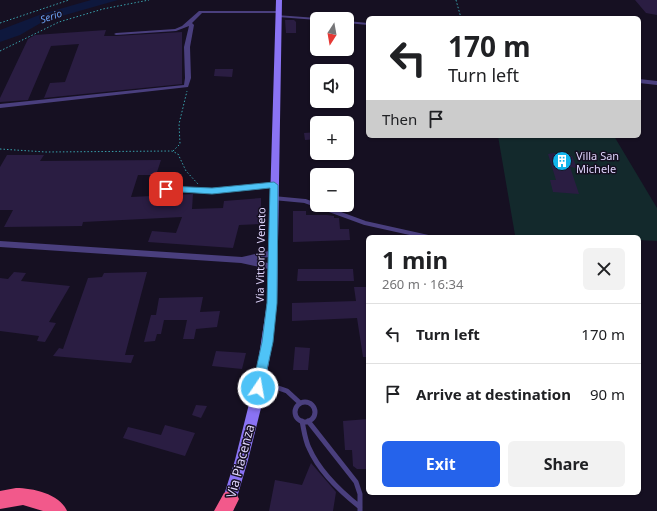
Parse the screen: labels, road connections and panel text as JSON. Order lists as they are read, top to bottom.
{
  "streets": {
    "main road": ["Via Vittorio Veneto", "Via Piacenza"]
  },
  "crossings": [
    ["Via Vittorio Veneto", "Via Piacenza"]
  ],
  "water": ["Serio"],
  "places": {
    "building": ["Villa San Michele"]
  },
  "north": "bottom",
  "page": {
    "map_buttons": ["+", "−"],
    "turn": ["170 m", "Turn left"],
    "then": "Then",
    "heading": ["1 min", "260 m · 16:34"],
    "list": [
      {
        "name": "Turn left",
        "value": "170 m"
      },
      {
        "name": "Arrive at destination",
        "value": "90 m"
      }
    ],
    "buttons": ["Exit", "Share"]
  }
}
